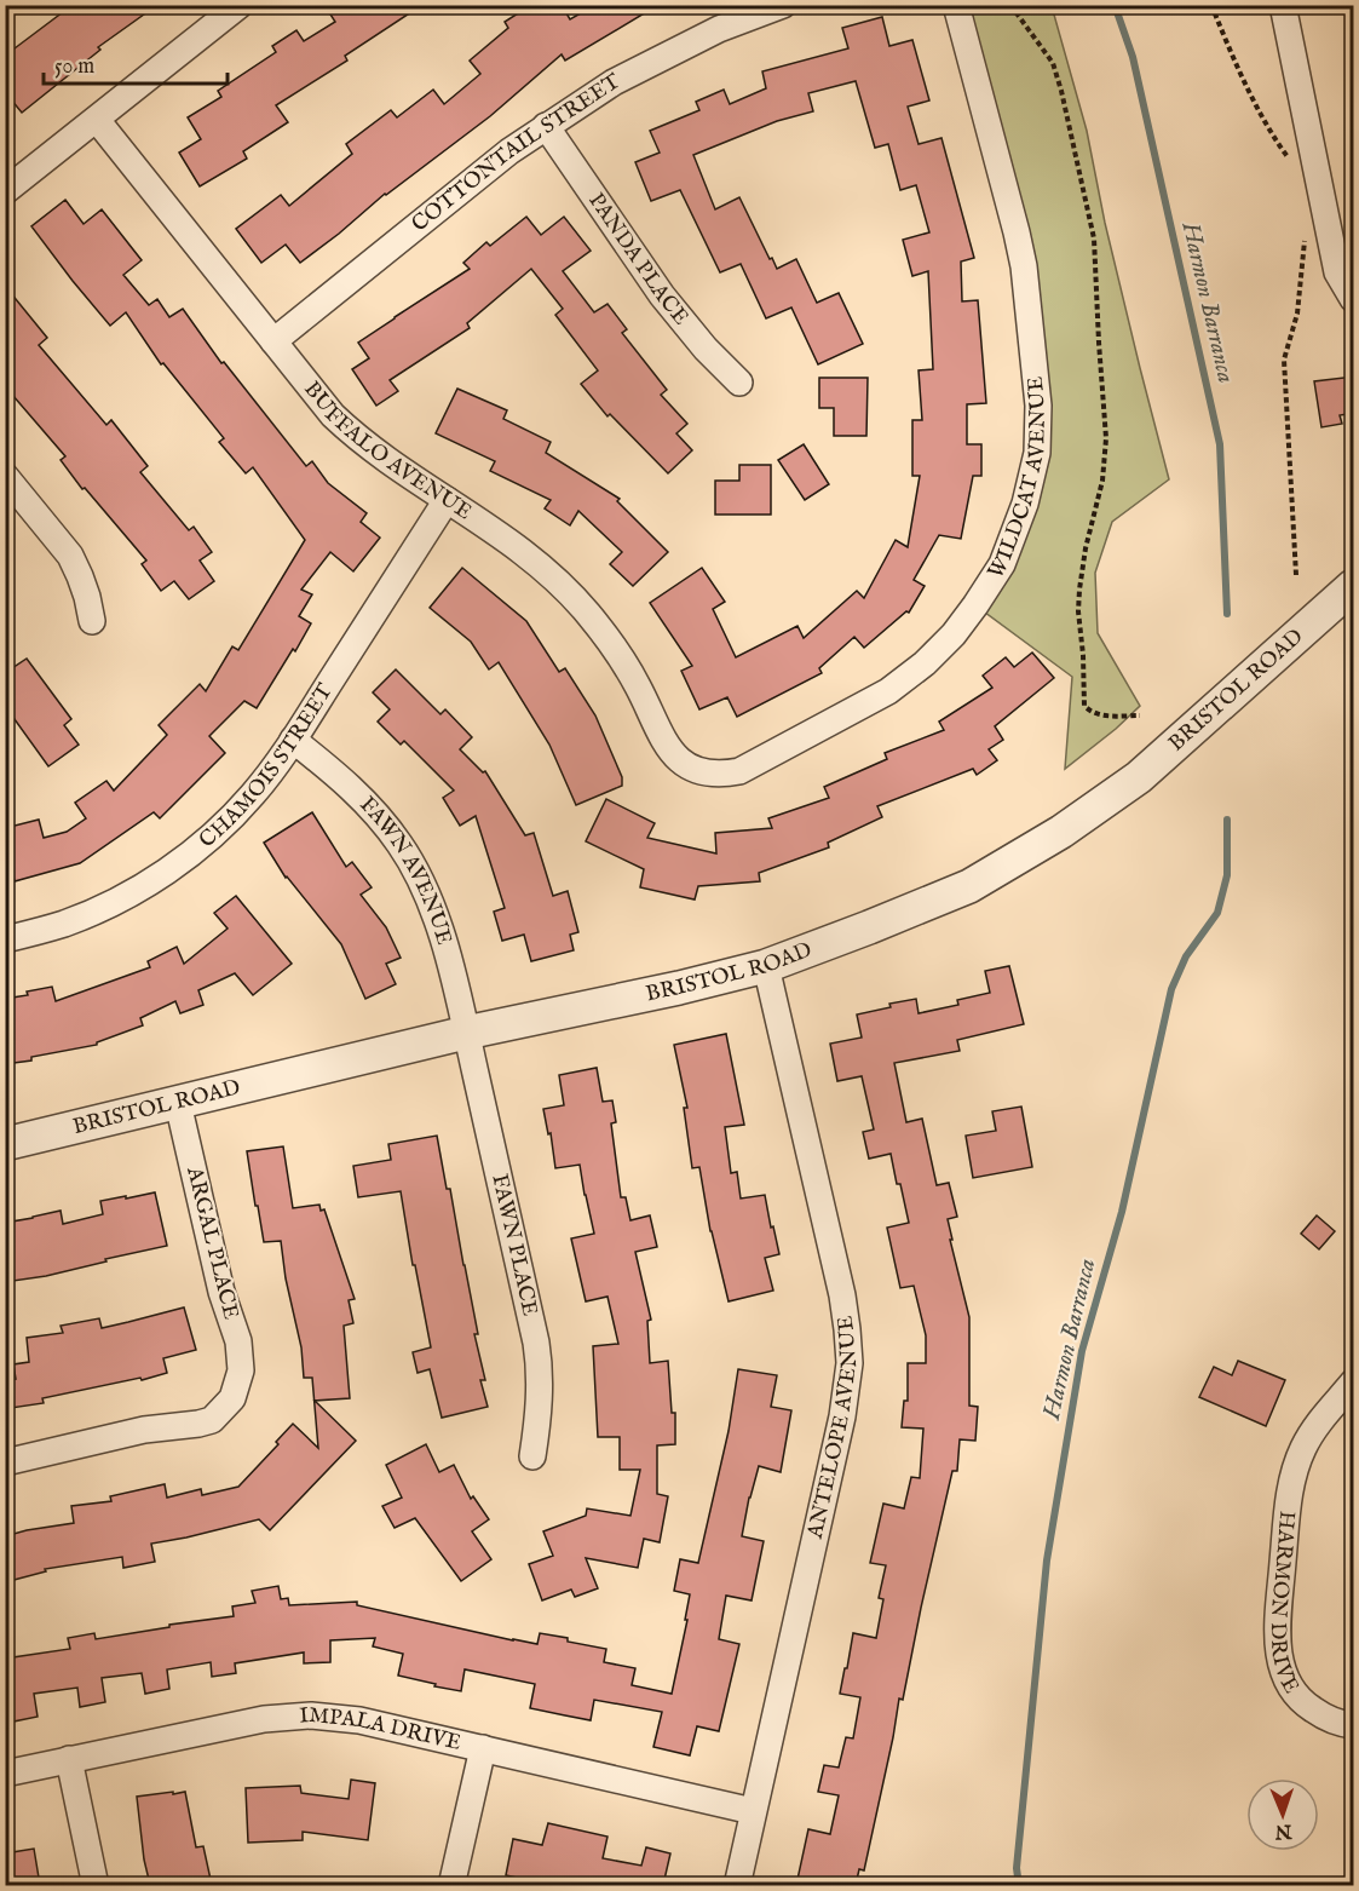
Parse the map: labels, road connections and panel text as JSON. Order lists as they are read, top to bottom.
{
  "streets": {
    "street": [
      "COTTONTAIL STREET",
      "PANDA PLACE",
      "BUFFALO AVENUE",
      "WILDCAT AVENUE",
      "BRISTOL ROAD",
      "CHAMOIS STREET",
      "FAWN AVENUE",
      "ARGAL PLACE",
      "FAWN PLACE",
      "ANTELOPE AVENUE",
      "HARMON DRIVE",
      "IMPALA DRIVE"
    ]
  },
  "crossings": [
    ["COTTONTAIL STREET", "PANDA PLACE"],
    ["COTTONTAIL STREET", "BUFFALO AVENUE"],
    ["BUFFALO AVENUE", "WILDCAT AVENUE"],
    ["BUFFALO AVENUE", "CHAMOIS STREET"],
    ["BRISTOL ROAD", "FAWN AVENUE"],
    ["BRISTOL ROAD", "ARGAL PLACE"],
    ["BRISTOL ROAD", "FAWN PLACE"],
    ["BRISTOL ROAD", "ANTELOPE AVENUE"],
    ["CHAMOIS STREET", "FAWN AVENUE"],
    ["FAWN AVENUE", "FAWN PLACE"],
    ["ANTELOPE AVENUE", "IMPALA DRIVE"]
  ],
  "water": ["Harmon Barranca"],
  "scale_bar": "50 m",
  "north": "bottom"
}
